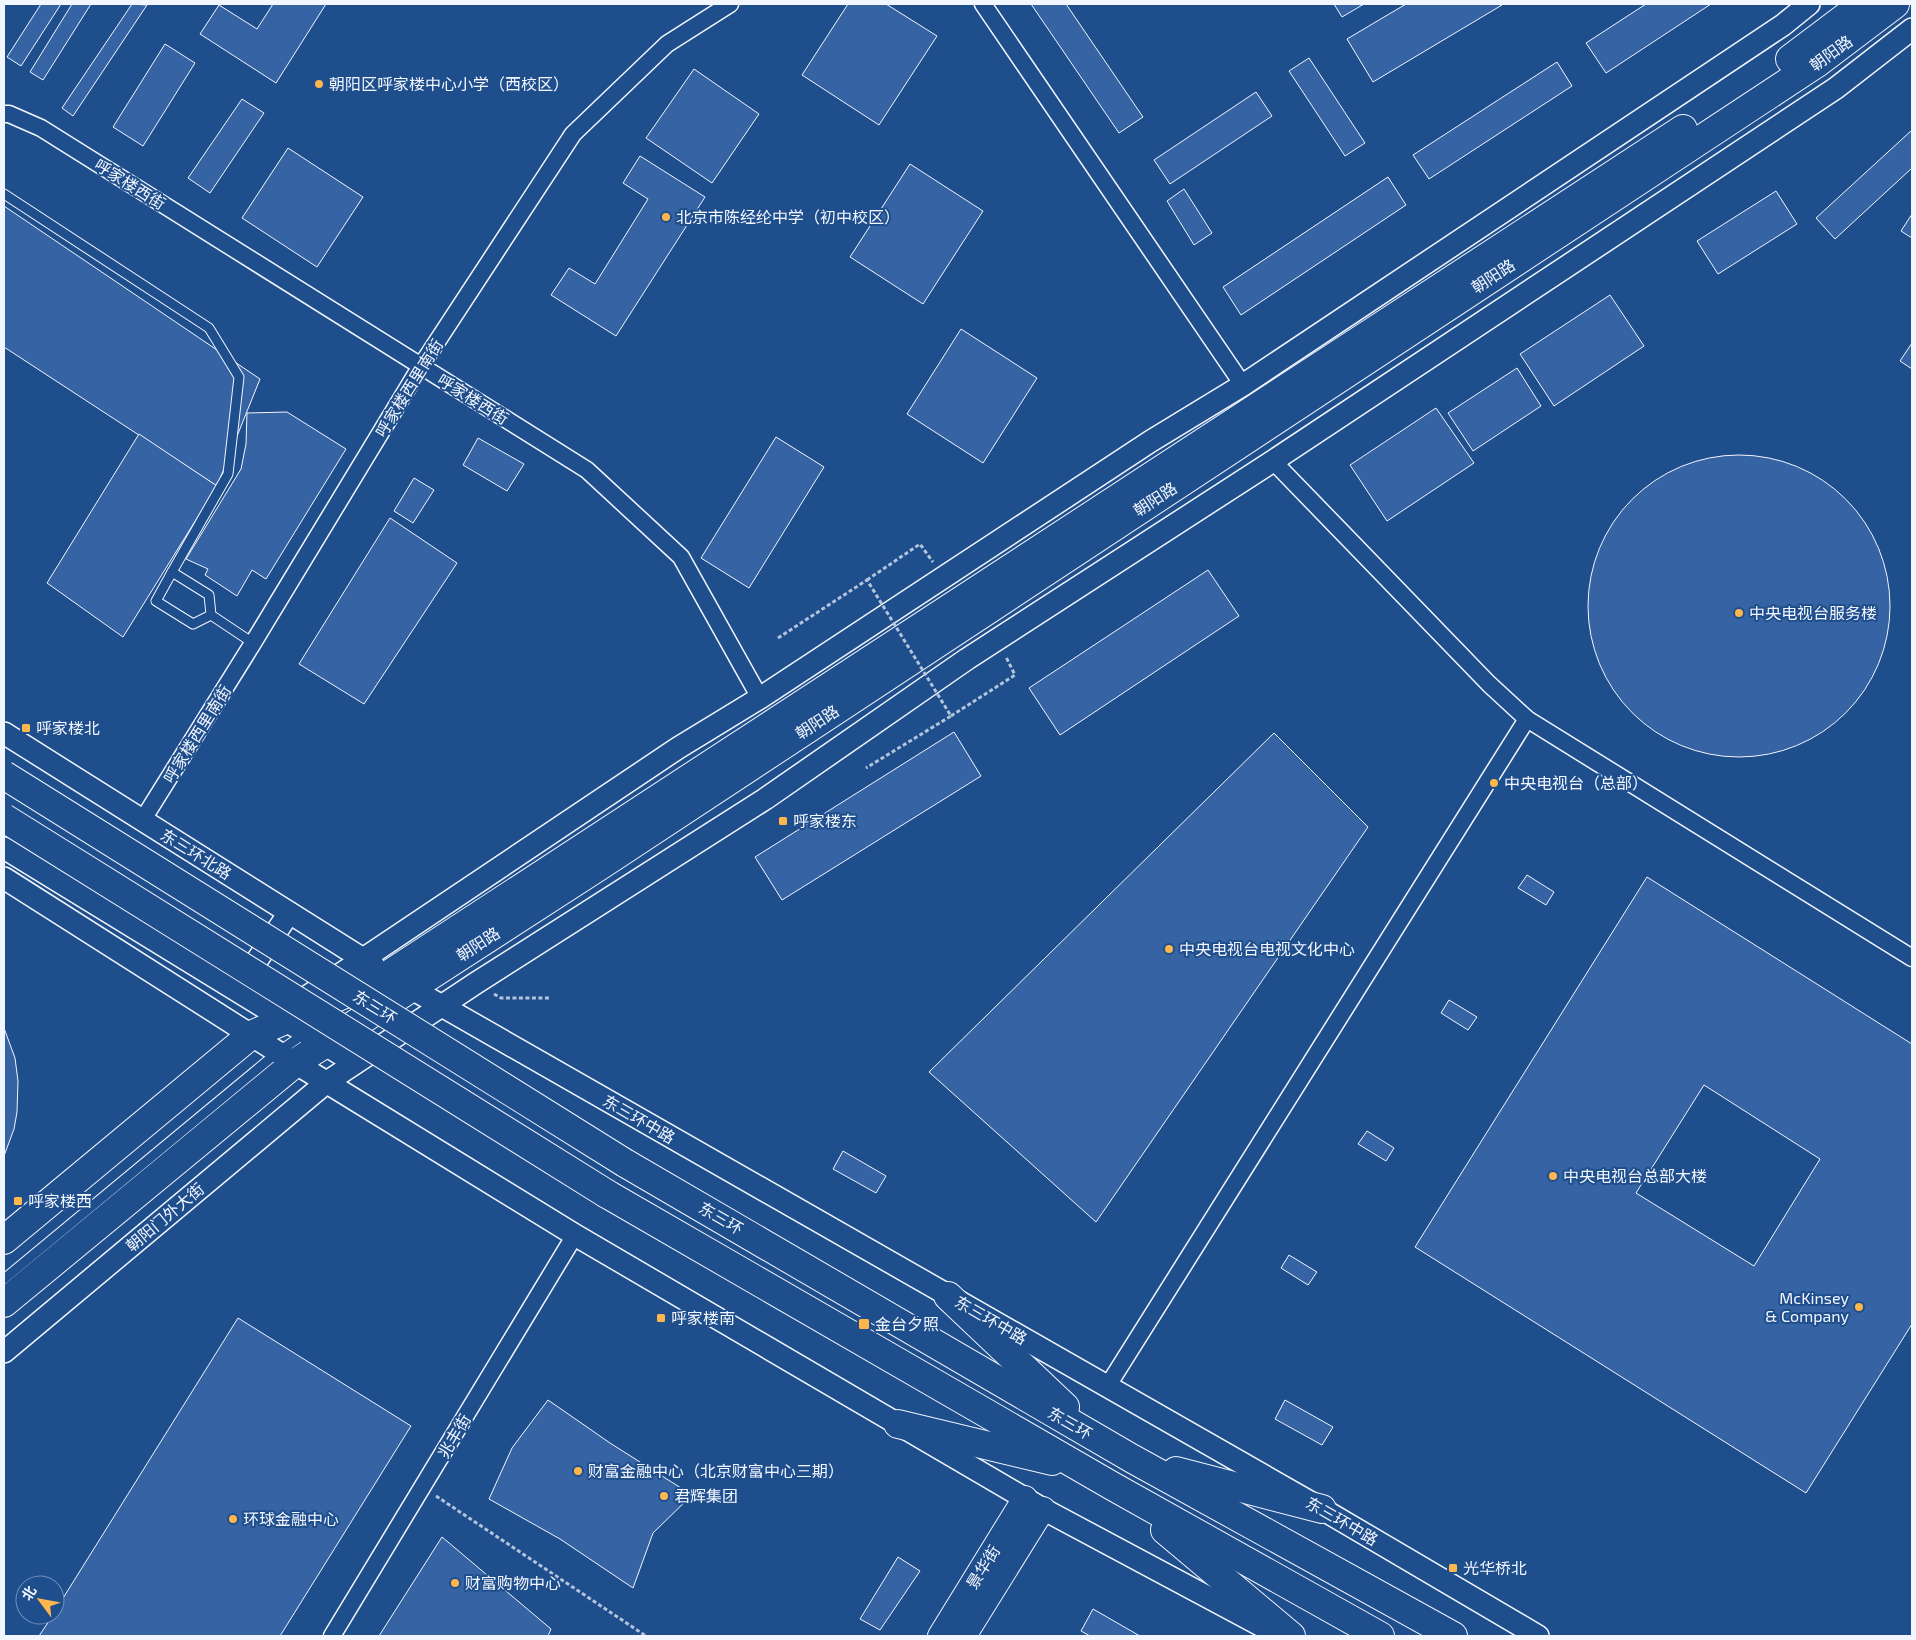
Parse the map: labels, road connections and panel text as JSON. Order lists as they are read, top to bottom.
{
  "streets": {
    "highway": ["朝阳路", "东三环"],
    "main road": ["景华街"],
    "street": [
      "呼家楼西街",
      "呼家楼西里南街",
      "东三环北路",
      "东三环中路",
      "朝阳门外大街",
      "兆丰街"
    ]
  },
  "crossings": [
    ["朝阳路", "东三环北路"],
    ["朝阳路", "东三环中路"],
    ["朝阳路", "朝阳门外大街"],
    ["呼家楼西街", "呼家楼西里南街"],
    ["呼家楼西里南街", "东三环北路"],
    ["东三环北路", "东三环中路"]
  ],
  "places": {
    "other": [
      "朝阳区呼家楼中心小学（西校区）",
      "北京市陈经纶中学（初中校区）",
      "中央电视台服务楼",
      "中央电视台（总部）",
      "中央电视台电视文化中心",
      "中央电视台总部大楼",
      "McKinsey & Company",
      "财富金融中心（北京财富中心三期）",
      "君辉集团",
      "环球金融中心",
      "财富购物中心"
    ],
    "transit": [
      "呼家楼北",
      "呼家楼东",
      "呼家楼西",
      "呼家楼南",
      "金台夕照",
      "光华桥北"
    ]
  },
  "north": "top left"
}
